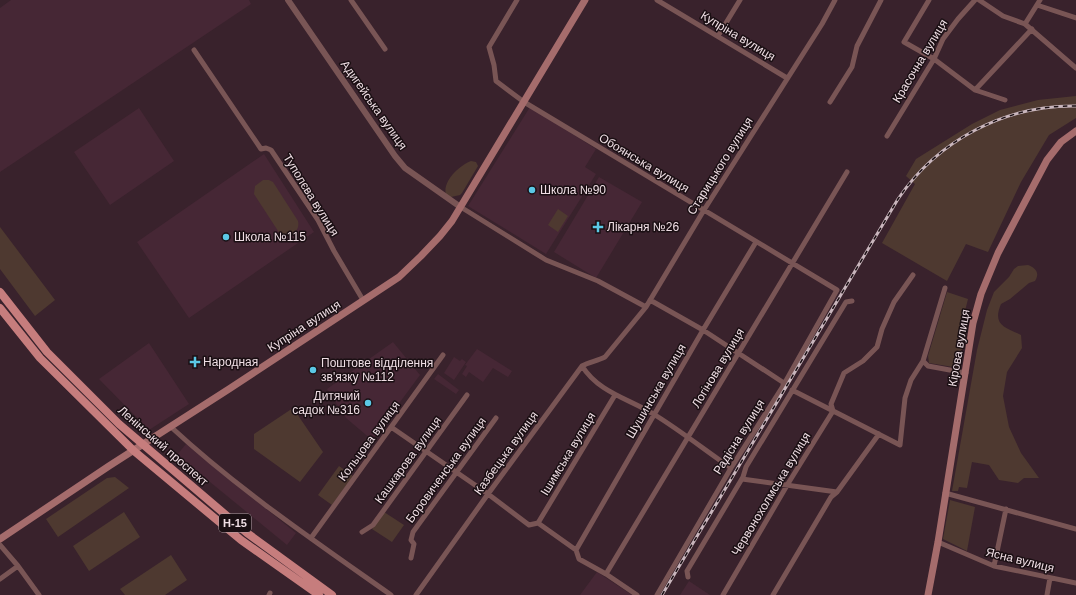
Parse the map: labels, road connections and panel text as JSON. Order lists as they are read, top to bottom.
{
  "streets": {
    "main road": [
      "Купріна вулиця",
      "Кірова вулиця",
      "Ленінський проспект",
      "Н-15"
    ],
    "street": [
      "Красочна вулиця",
      "Адигейська вулиця",
      "Обоянська вулиця",
      "Старицького вулиця",
      "Туполєва вулиця",
      "Логінова вулиця",
      "Шушинська вулиця",
      "Радісна вулиця",
      "Кольцова вулиця",
      "Казбецька вулиця",
      "Ішимська вулиця",
      "Кашкарова вулиця",
      "Боровиченська вулиця",
      "Червонохолмська вулиця",
      "Ясна вулиця"
    ]
  },
  "crossings": [
    ["Купріна вулиця", "Адигейська вулиця"],
    ["Купріна вулиця", "Обоянська вулиця"],
    ["Купріна вулиця", "Старицького вулиця"],
    ["Купріна вулиця", "Туполєва вулиця"],
    ["Купріна вулиця", "Ленінський проспект"],
    ["Обоянська вулиця", "Старицького вулиця"],
    ["Обоянська вулиця", "Логінова вулиця"],
    ["Обоянська вулиця", "Шушинська вулиця"],
    ["Обоянська вулиця", "Радісна вулиця"],
    ["Старицького вулиця", "Казбецька вулиця"],
    ["Кірова вулиця", "Ясна вулиця"]
  ],
  "places": {
    "other": [
      "Школа №90",
      "Школа №115",
      "Поштове відділення зв'язку №112",
      "Дитячий садок №316"
    ],
    "health": ["Лікарня №26", "Народная"]
  }
}
